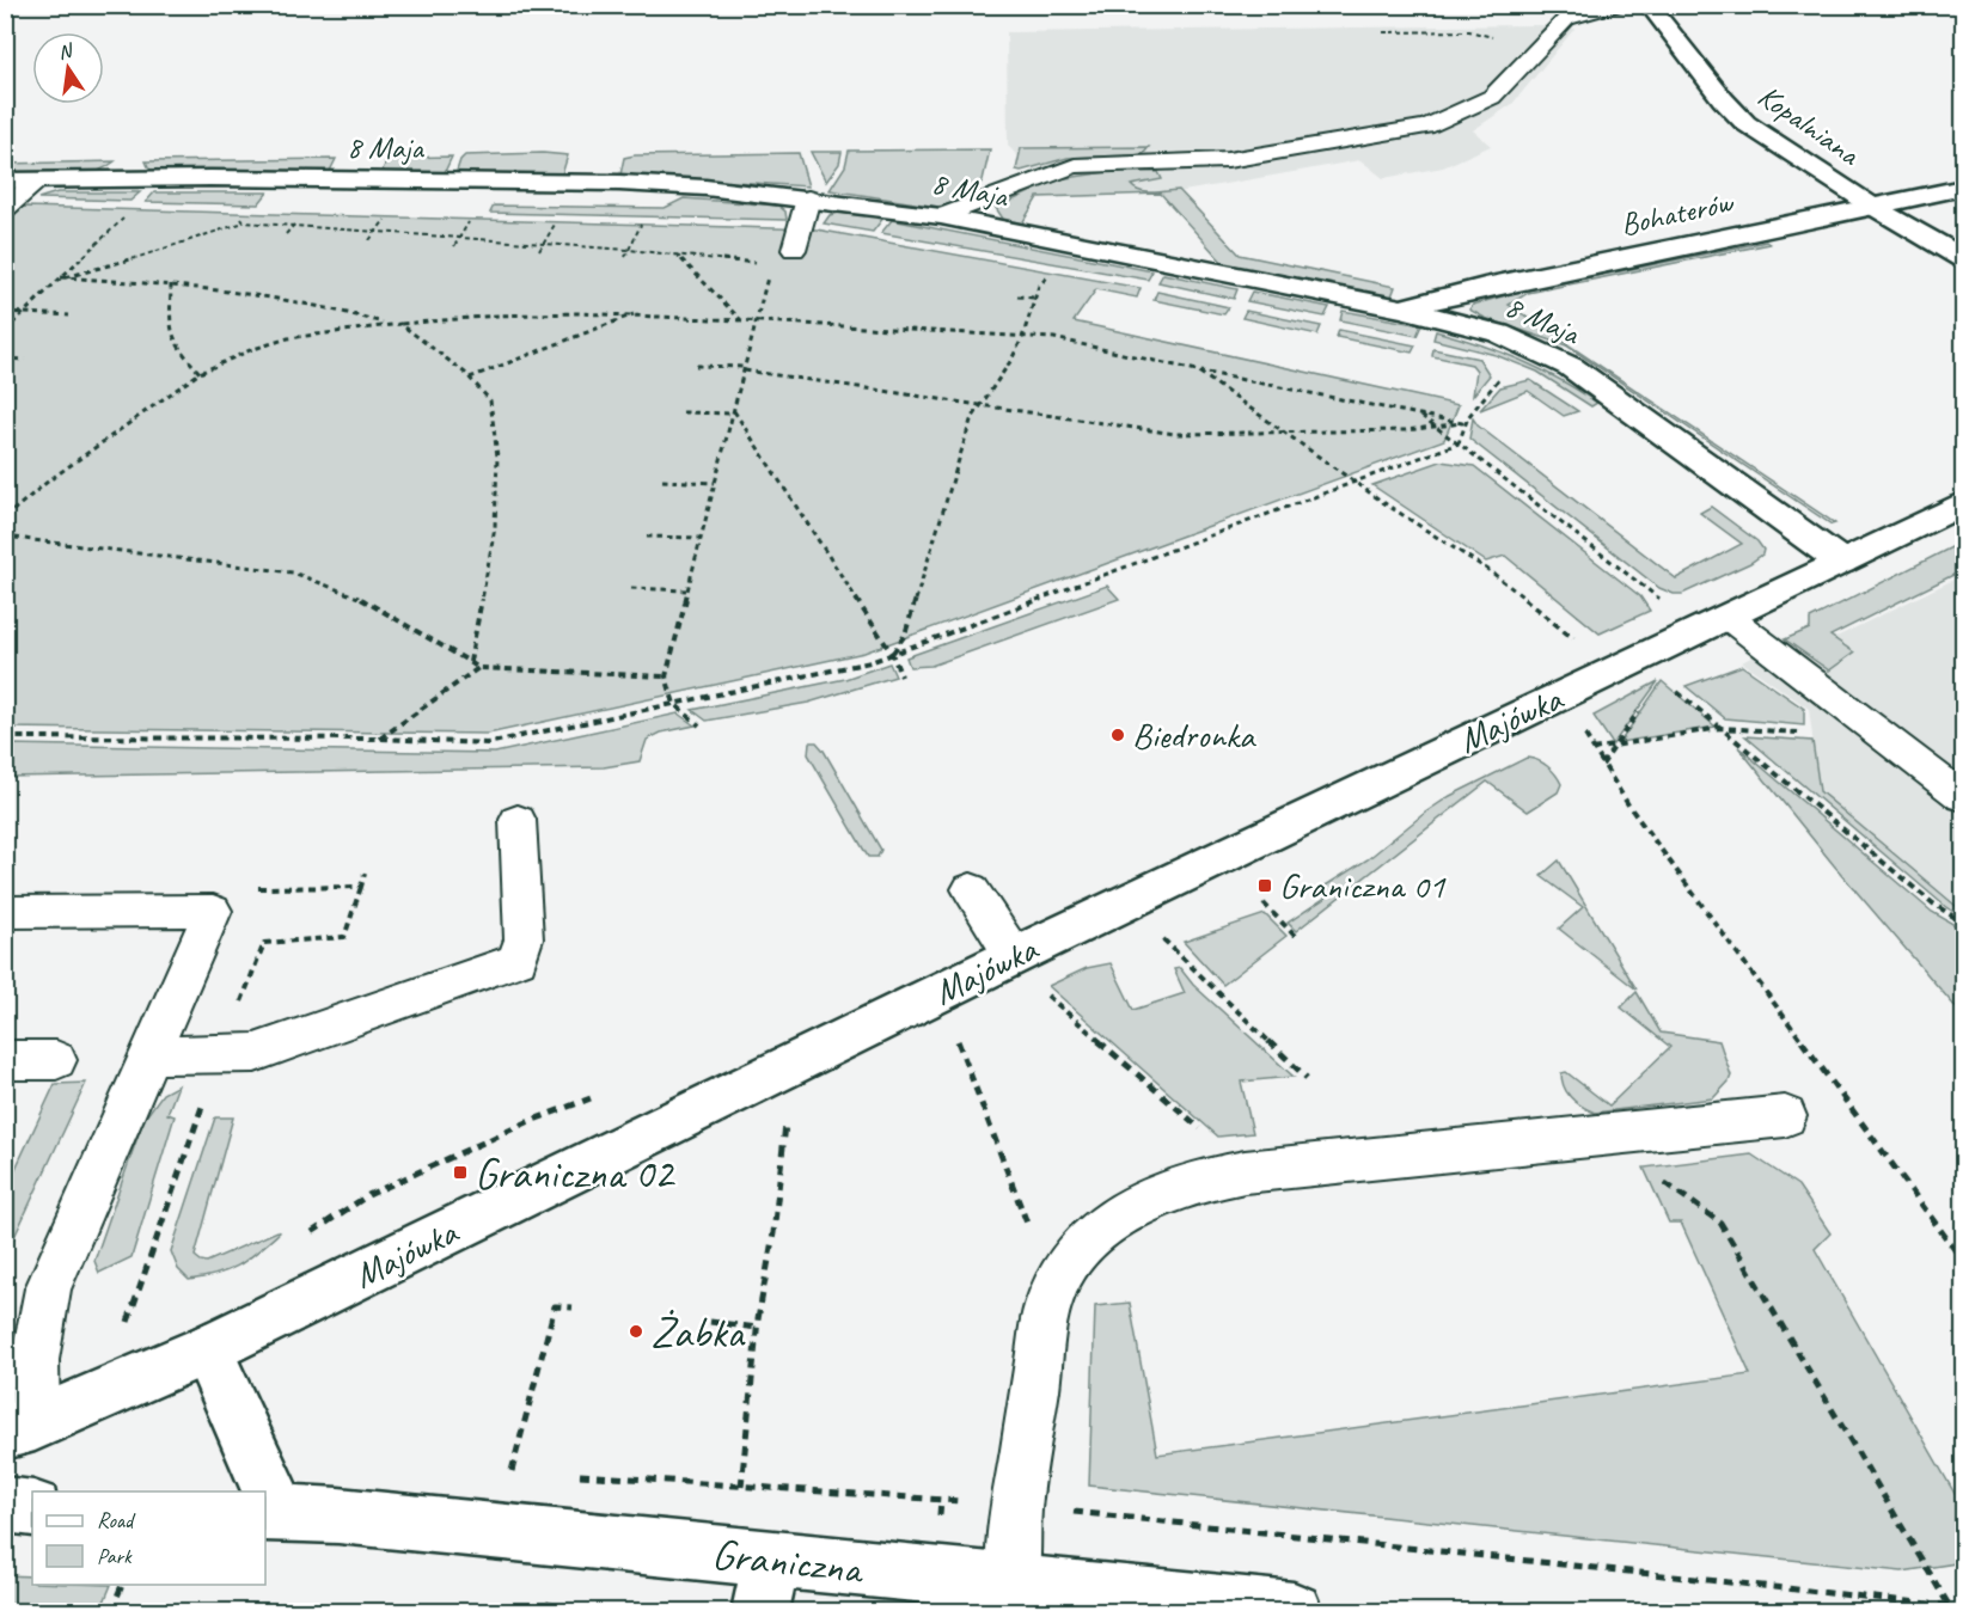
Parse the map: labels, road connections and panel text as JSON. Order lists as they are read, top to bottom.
{
  "streets": {
    "street": [
      "Kopalniana",
      "8 Maja",
      "Bohaterów",
      "Majówka",
      "Graniczna"
    ]
  },
  "crossings": [
    ["Kopalniana", "Bohaterów"],
    ["8 Maja", "Bohaterów"],
    ["8 Maja", "Majówka"],
    ["Majówka", "Graniczna"]
  ],
  "places": {
    "other": ["Biedronka", "Żabka"],
    "transit": ["Graniczna 01", "Graniczna 02"]
  },
  "legend": ["Road", "Park"],
  "north": "top"
}
